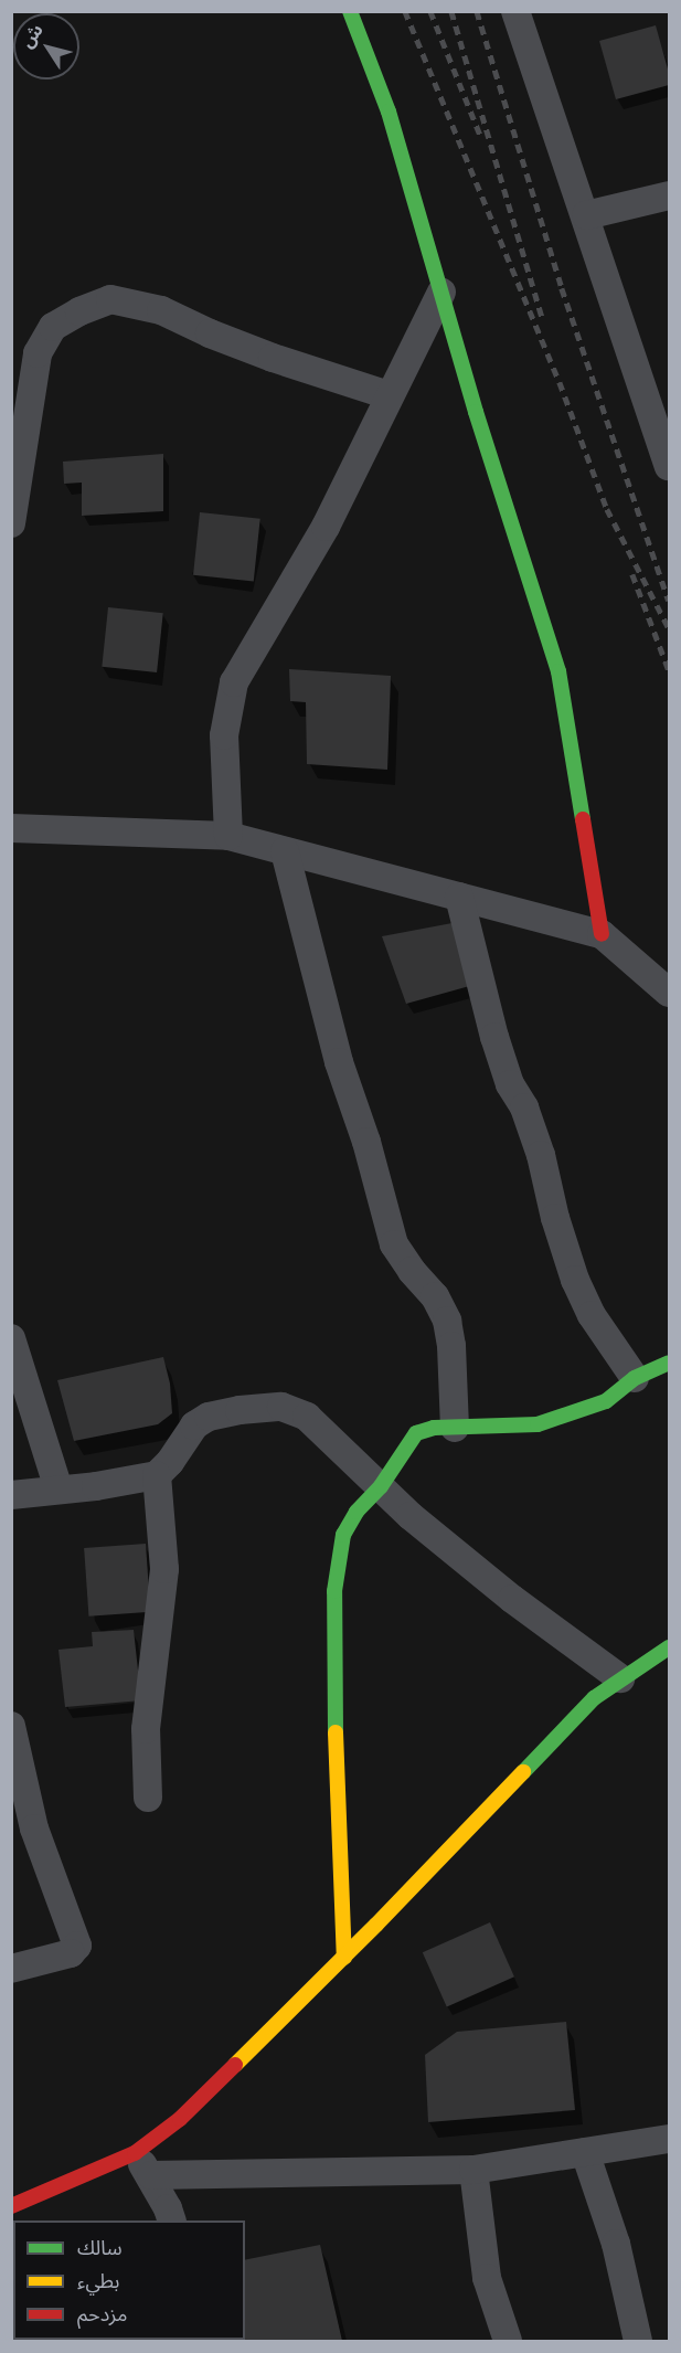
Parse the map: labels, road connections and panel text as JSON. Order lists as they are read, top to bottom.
{
  "legend": ["سالك", "بطيء", "مزدحم"],
  "north": "top left"
}
